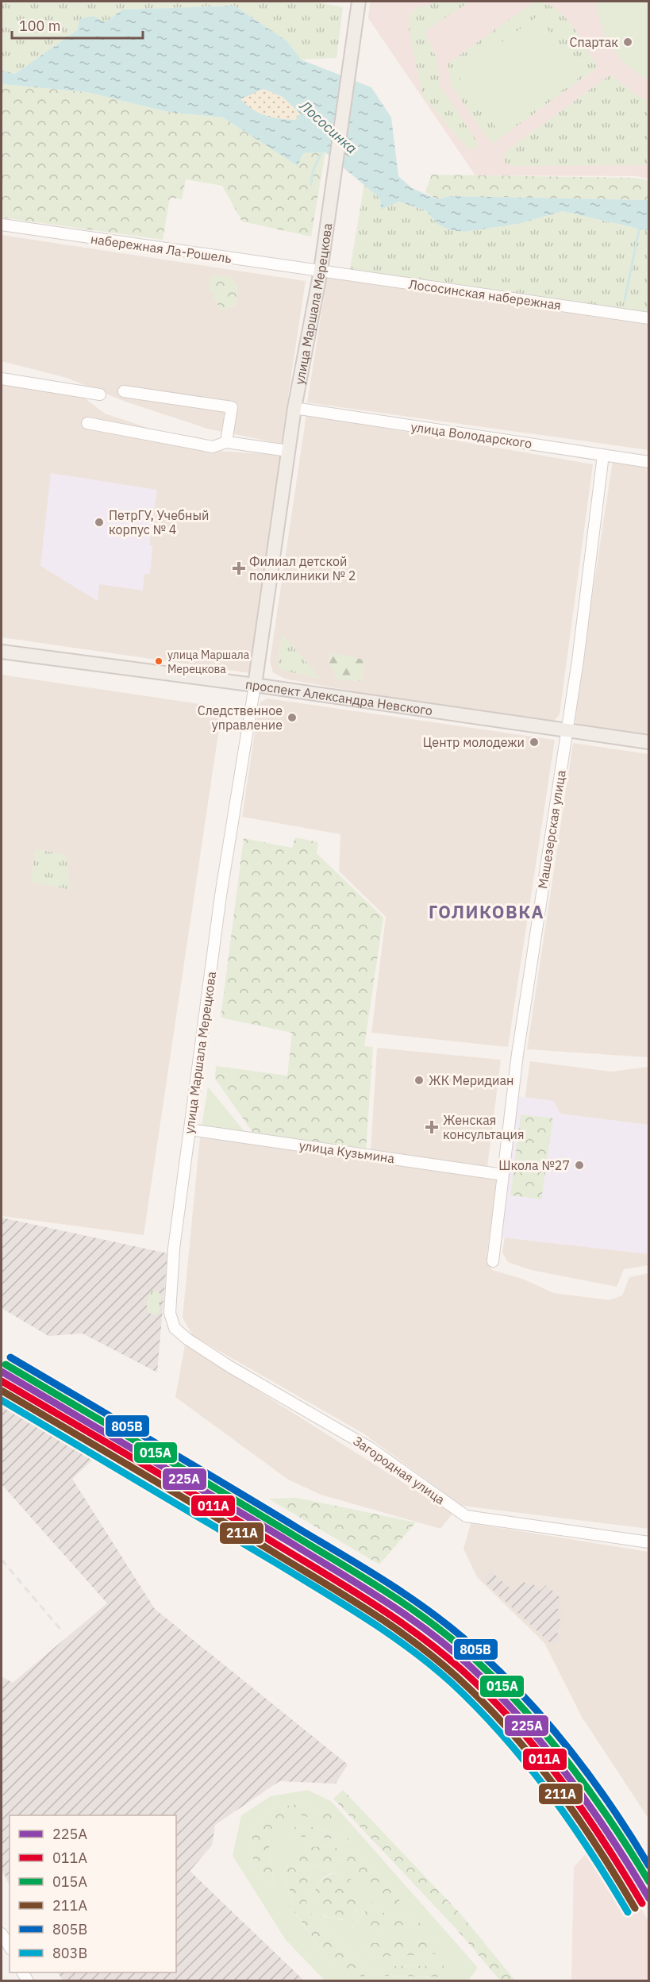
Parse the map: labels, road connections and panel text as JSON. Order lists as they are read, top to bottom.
{
  "streets": {
    "main road": ["улица Маршала Мерецкова", "проспект Александра Невского"],
    "street": [
      "набережная Ла-Рошель",
      "Лососинская набережная",
      "улица Володарского",
      "Машезерская улица",
      "улица Кузьмина",
      "Загородная улица"
    ]
  },
  "crossings": [
    ["набережная Ла-Рошель", "Лососинская набережная"],
    ["набережная Ла-Рошель", "улица Маршала Мерецкова"],
    ["Лососинская набережная", "улица Маршала Мерецкова"],
    ["улица Маршала Мерецкова", "улица Володарского"],
    ["улица Маршала Мерецкова", "проспект Александра Невского"],
    ["улица Маршала Мерецкова", "улица Кузьмина"],
    ["улица Маршала Мерецкова", "Загородная улица"],
    ["улица Володарского", "Машезерская улица"],
    ["проспект Александра Невского", "Машезерская улица"],
    ["Машезерская улица", "улица Кузьмина"]
  ],
  "districts": ["ГОЛИКОВКА"],
  "water": ["Лососинка"],
  "places": {
    "other": [
      "Спартак",
      "ПетрГУ, Учебный корпус № 4",
      "улица Маршала Мерецкова",
      "Следственное управление",
      "Центр молодежи",
      "ЖК Меридиан",
      "Школа №27"
    ],
    "health": ["Филиал детской поликлиники № 2", "Женская консультация"]
  },
  "lines": [
    "transit line 805В",
    "transit line 015А",
    "transit line 225А",
    "transit line 011А",
    "transit line 211А",
    "transit line 803В"
  ],
  "legend": [
    "225А",
    "011А",
    "015А",
    "211А",
    "805В",
    "803В"
  ],
  "scale_bar": "100 m"
}
